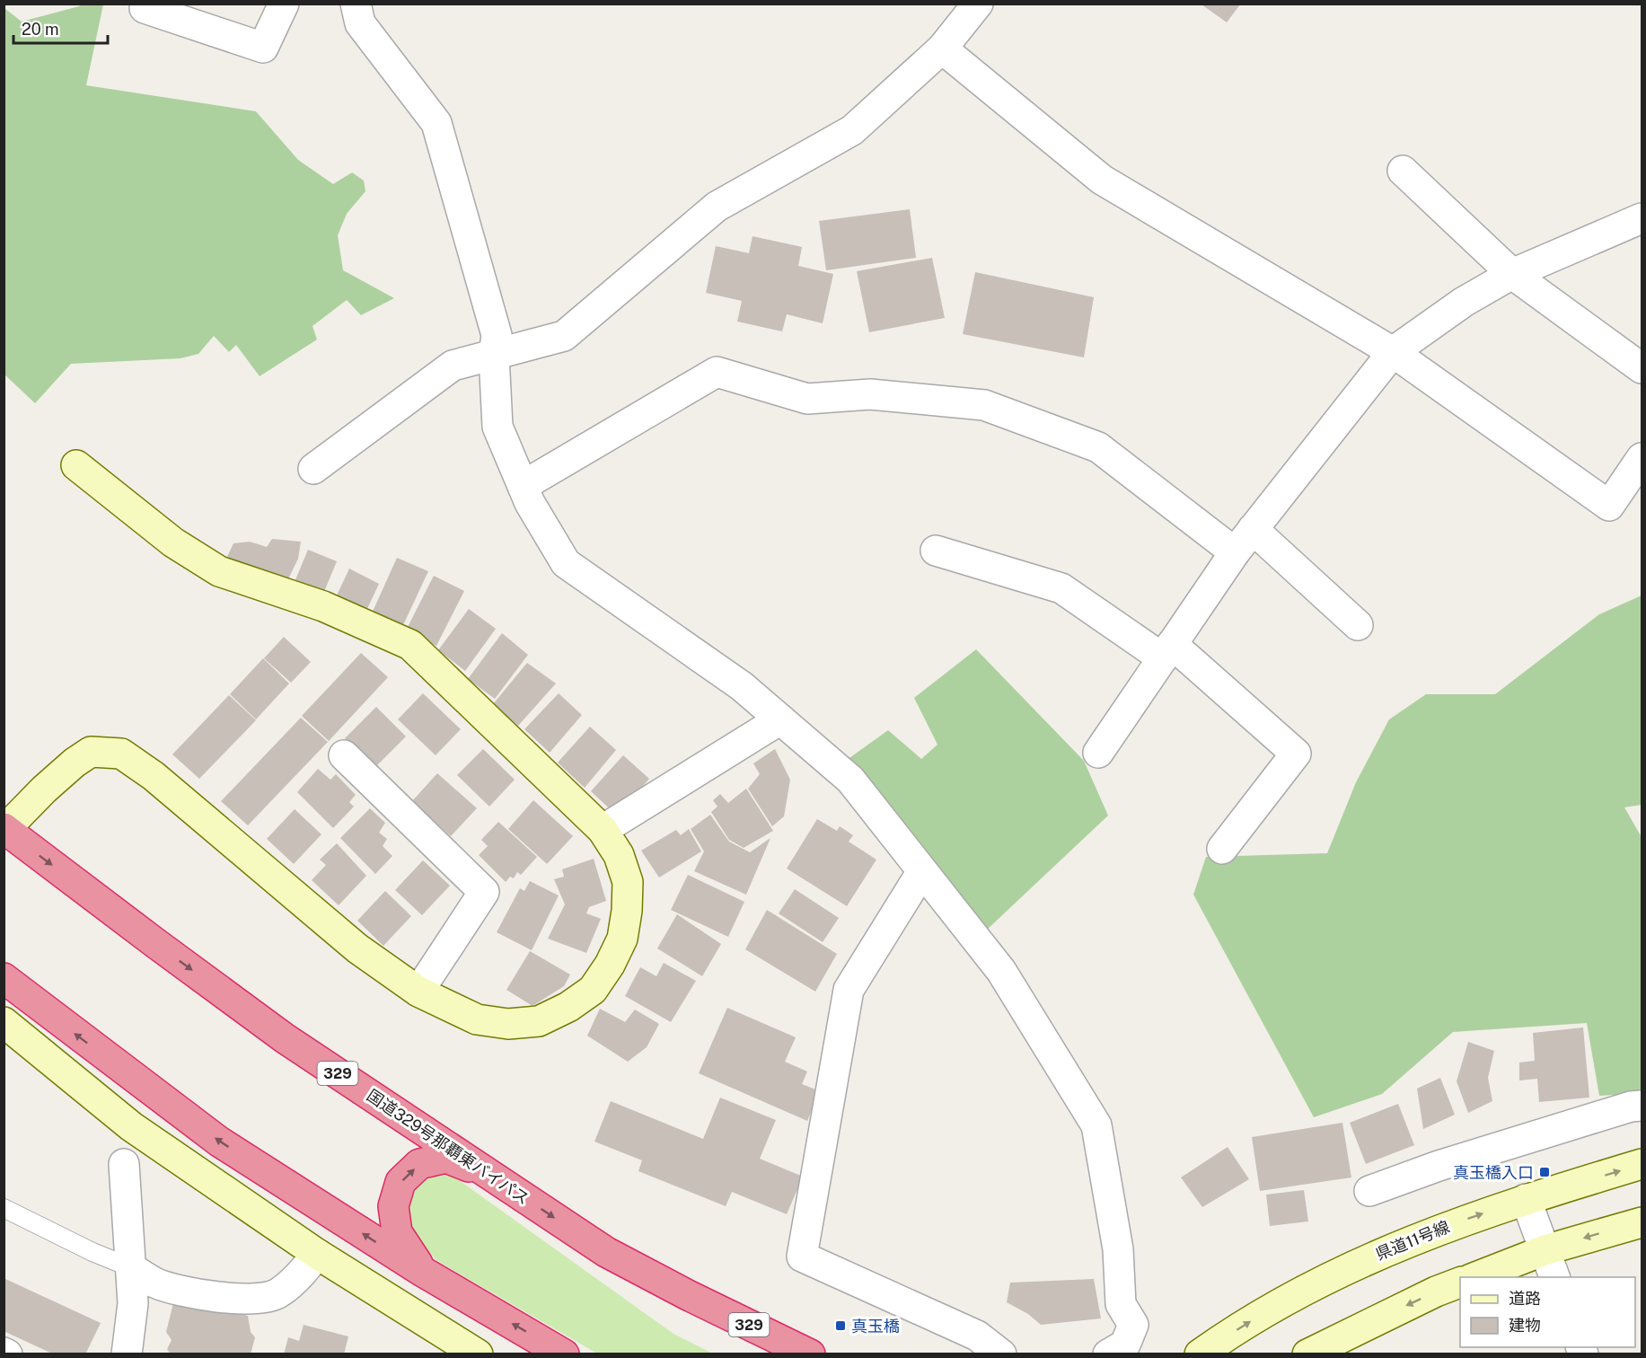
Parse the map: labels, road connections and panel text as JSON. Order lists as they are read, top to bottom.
{
  "streets": {
    "highway": ["329", "国道329号那覇東バイパス"],
    "street": ["県道11号線"]
  },
  "places": {
    "transit": ["真玉橋入口", "真玉橋"]
  },
  "legend": ["道路", "建物"],
  "scale_bar": "20 m"
}
